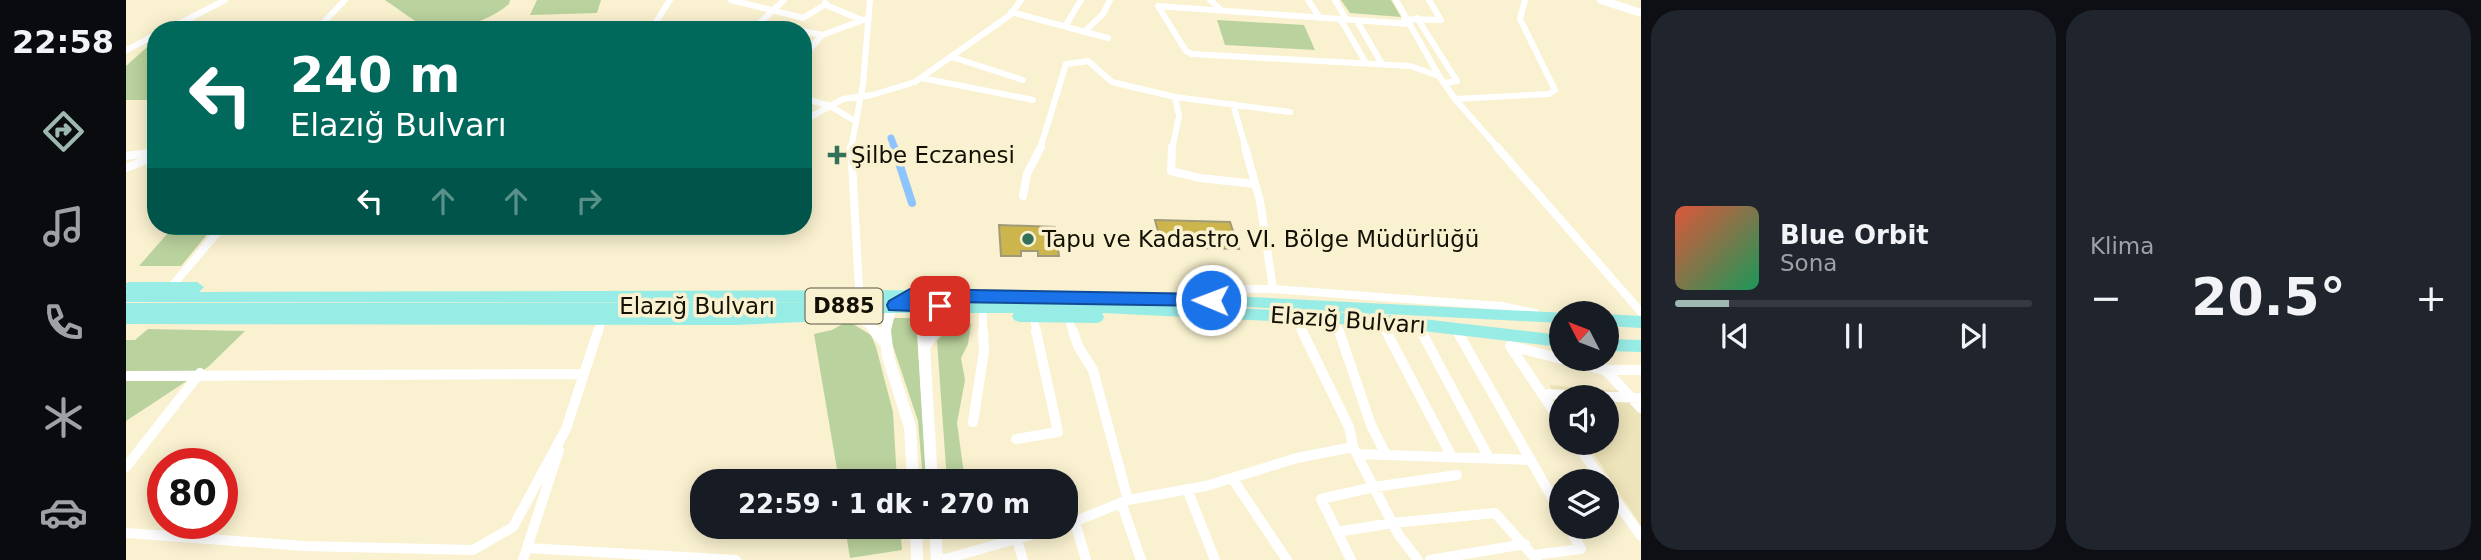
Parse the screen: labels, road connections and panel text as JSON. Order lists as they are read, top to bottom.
{
  "streets": {
    "highway": ["Elazığ Bulvarı", "D885"]
  },
  "places": {
    "health": ["Şilbe Eczanesi"],
    "other": ["Tapu ve Kadastro VI. Bölge Müdürlüğü"]
  },
  "north": "top left",
  "page": {
    "tabs": "22:58",
    "tile": "Klima",
    "turn": ["240 m", "Elazığ Bulvarı"],
    "song": ["Blue Orbit", "Sona"],
    "heat": ["−", "20.5°", "+"],
    "limit": "80",
    "trip": "22:59 · 1 dk · 270 m"
  }
}
